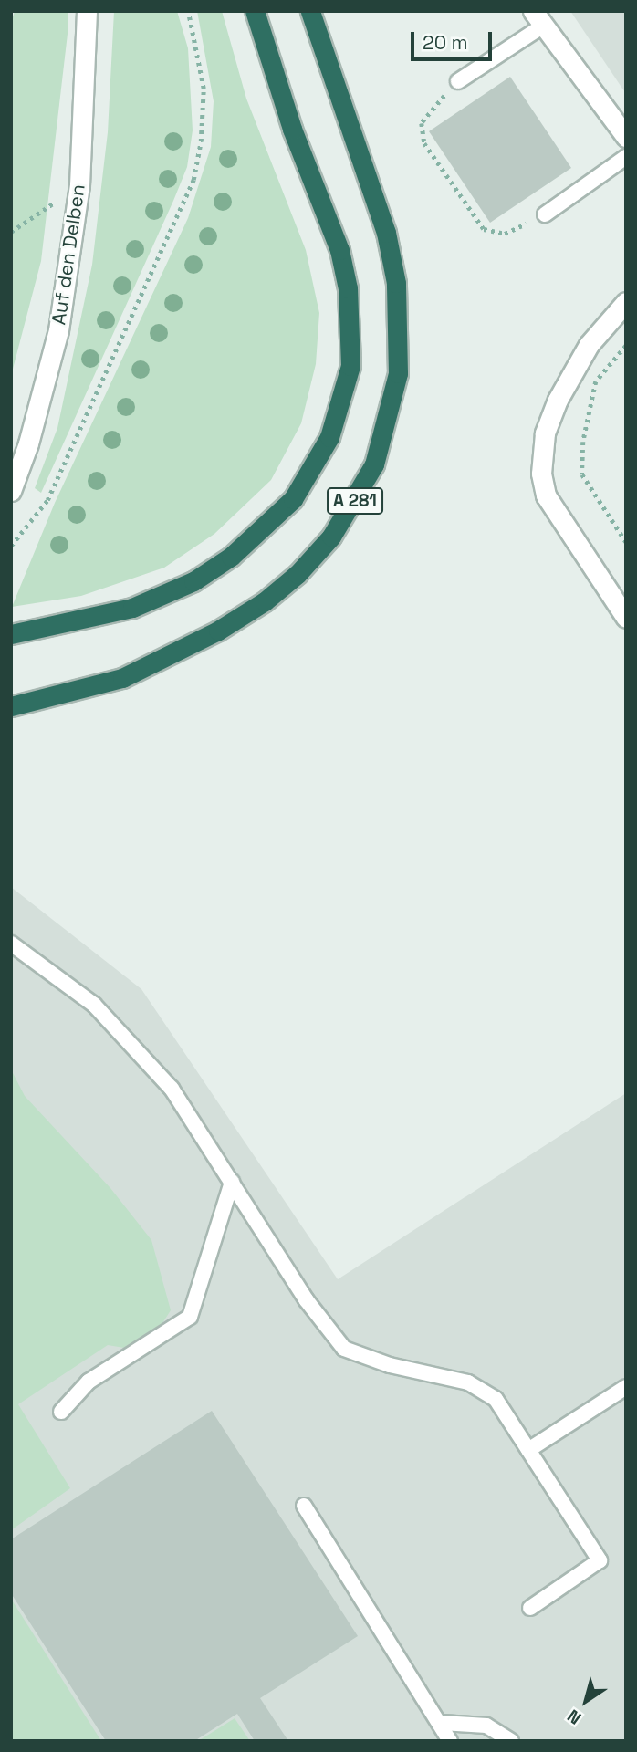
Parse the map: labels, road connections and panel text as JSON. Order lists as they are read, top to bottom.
{
  "streets": {
    "highway": ["A 281"],
    "street": ["Auf den Delben"]
  },
  "scale_bar": "20 m",
  "north": "bottom left"
}
